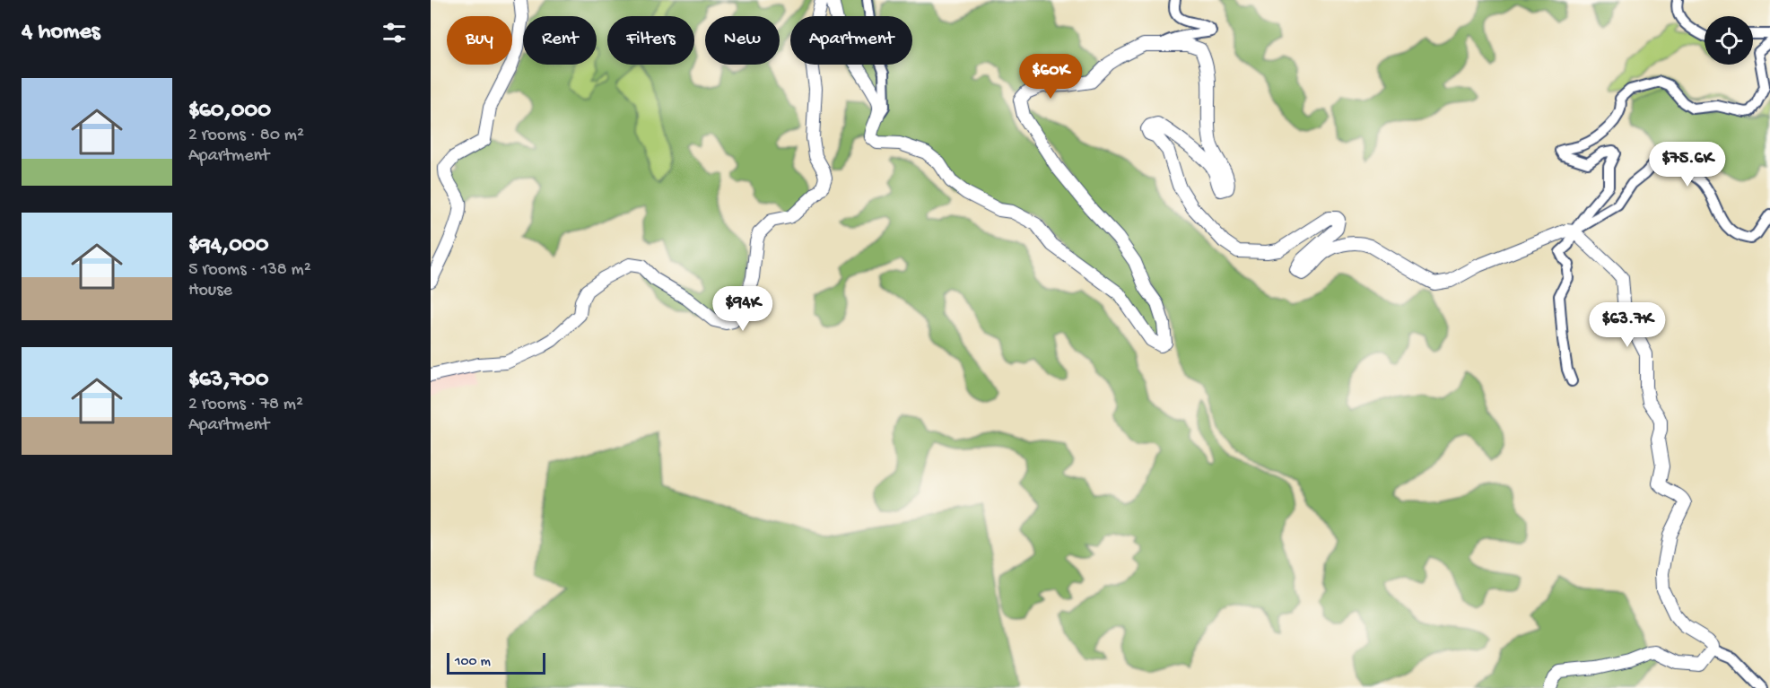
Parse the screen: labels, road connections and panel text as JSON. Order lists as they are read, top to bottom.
{
  "scale_bar": "100 m",
  "page": {
    "heading": "4 homes",
    "chip": [
      "Buy",
      "Rent",
      "Filters",
      "New",
      "Apartment"
    ],
    "price": [
      "$60K",
      "$75.6K",
      "$94K",
      "$63.7K"
    ],
    "list": [
      {
        "name": "$60,000",
        "note": "2 rooms · 80 m² · Apartment"
      },
      {
        "name": "$94,000",
        "note": "5 rooms · 138 m² · House"
      },
      {
        "name": "$63,700",
        "note": "2 rooms · 78 m² · Apartment"
      }
    ],
    "scale": "100 m"
  }
}
